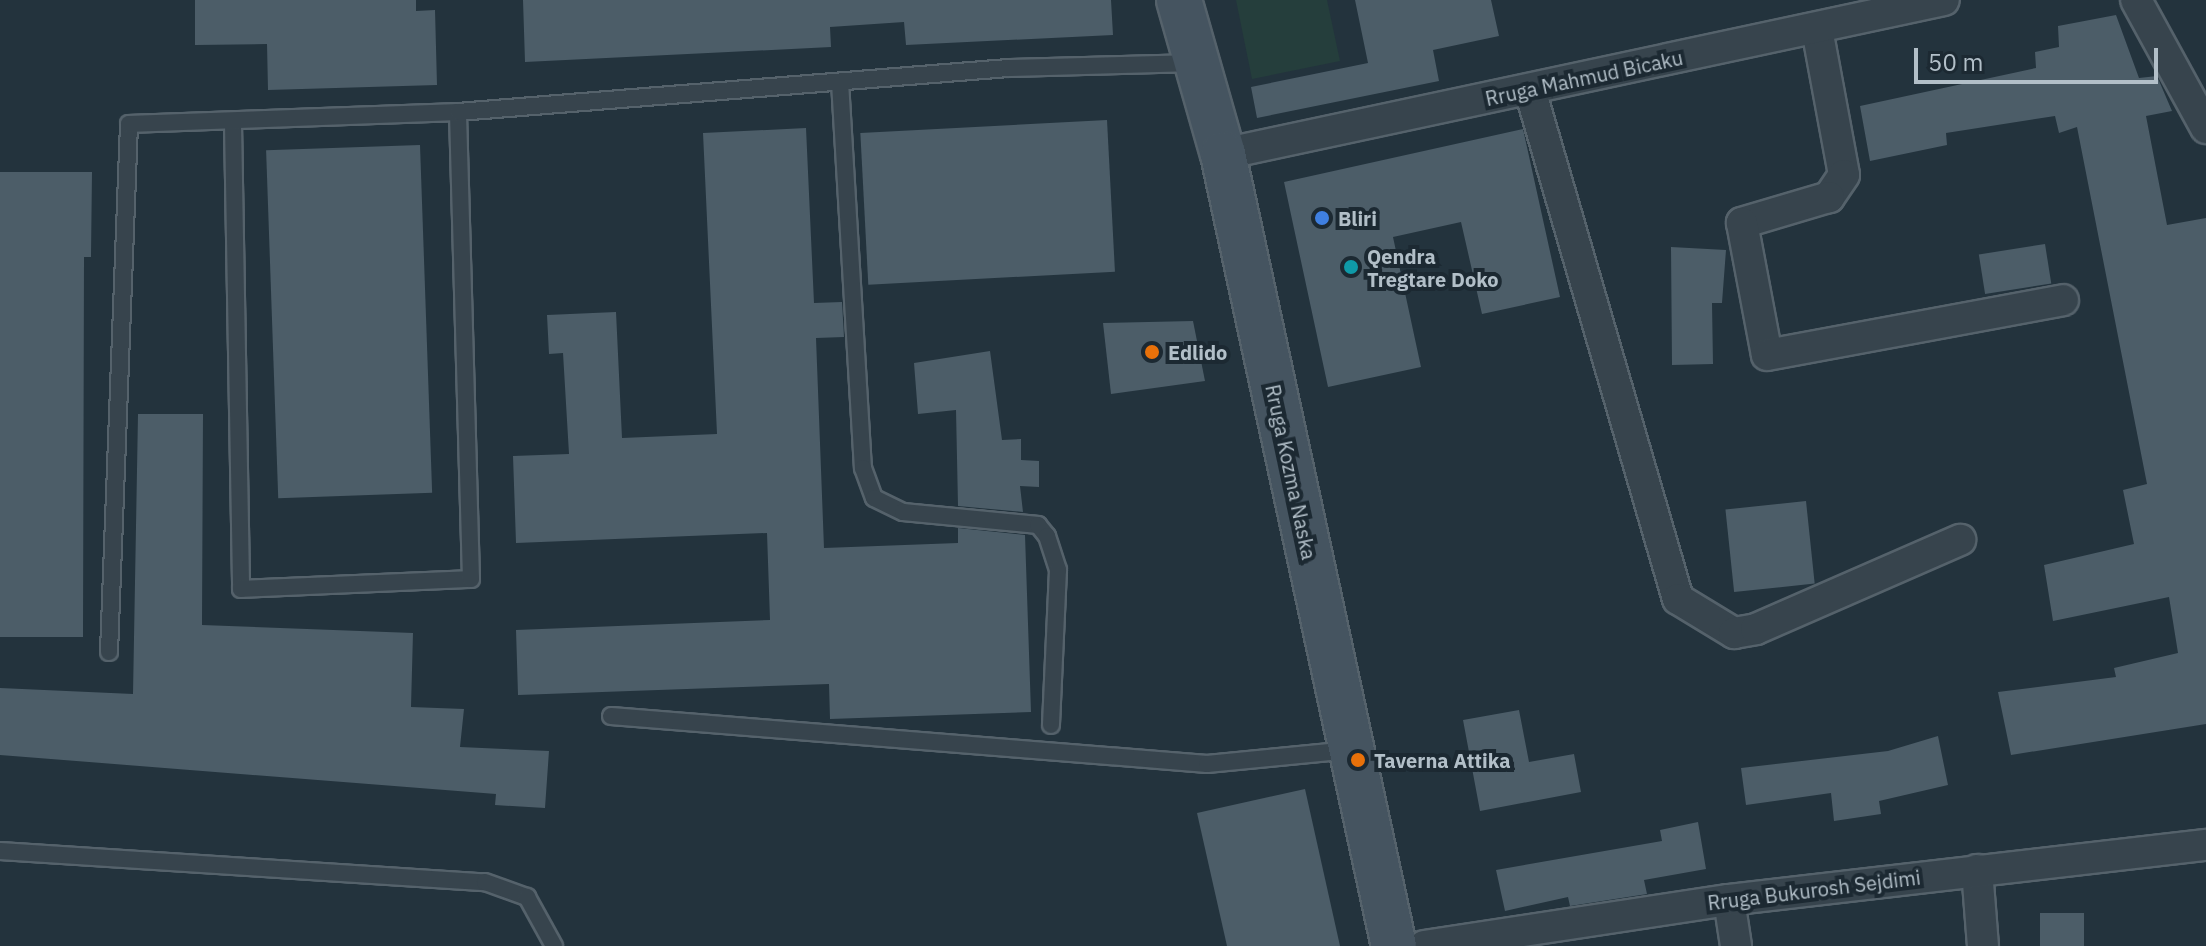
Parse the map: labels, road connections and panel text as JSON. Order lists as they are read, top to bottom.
{
  "streets": {
    "main road": ["Rruga Kozma Naska"],
    "street": ["Rruga Mahmud Bicaku", "Rruga Bukurosh Sejdimi"]
  },
  "crossings": [
    ["Rruga Mahmud Bicaku", "Rruga Kozma Naska"]
  ],
  "places": [
    "Bliri",
    "Qendra Tregtare Doko",
    "Edlido",
    "Taverna Attika"
  ],
  "scale_bar": "50 m"
}
